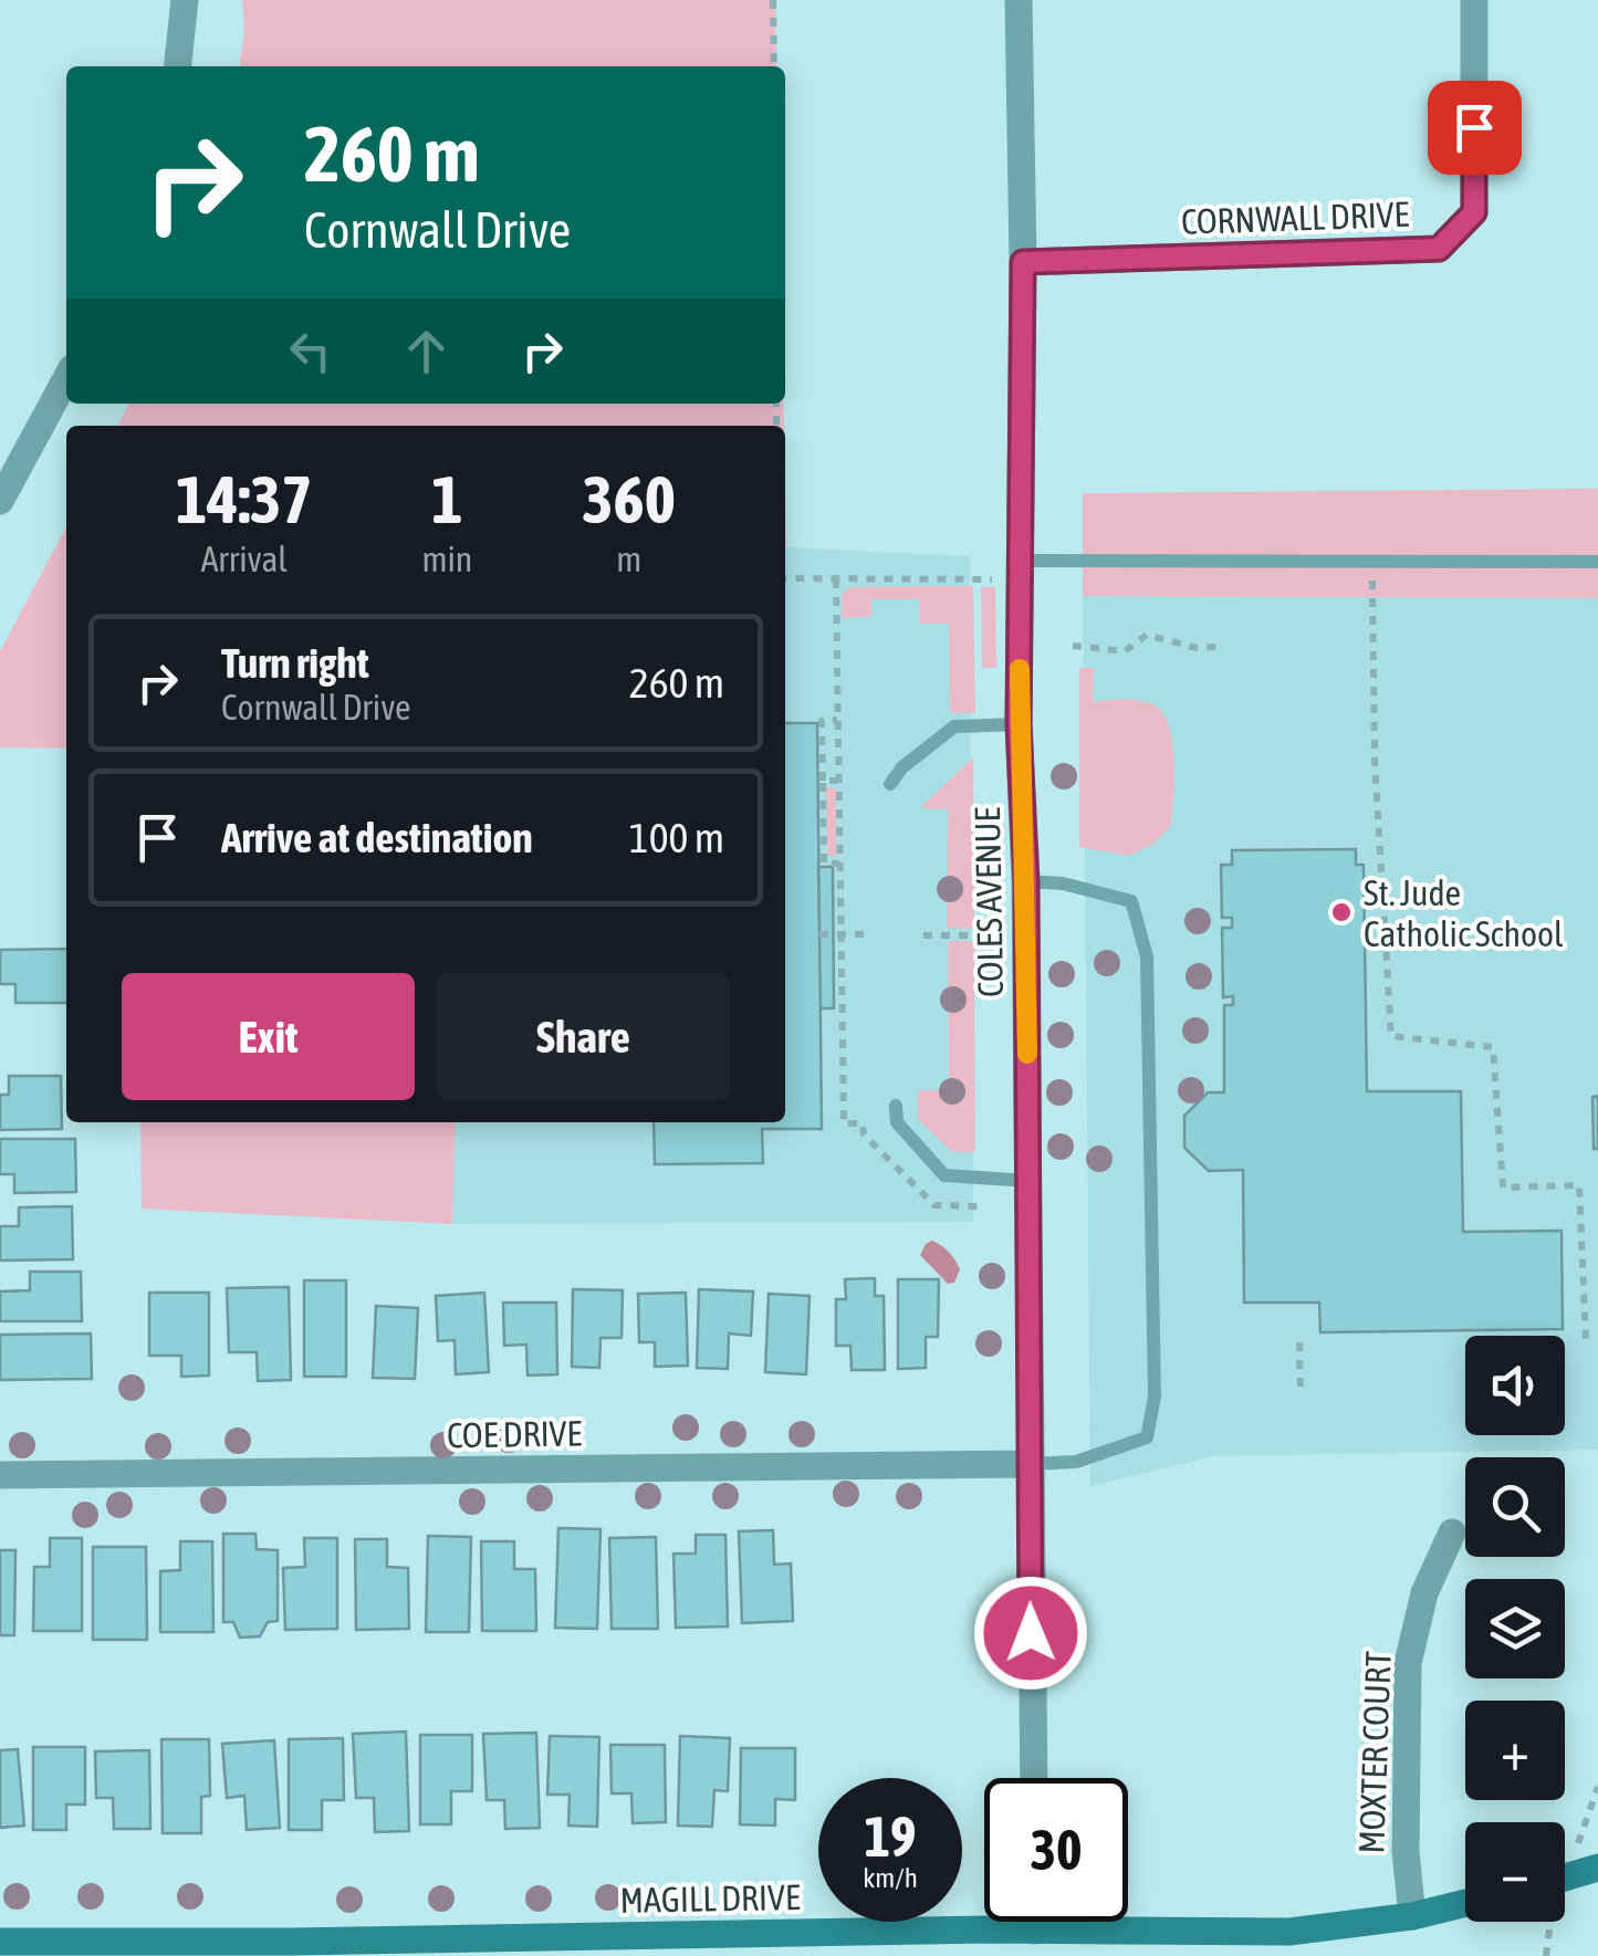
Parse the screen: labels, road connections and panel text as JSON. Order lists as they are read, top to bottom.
{
  "streets": {
    "street": [
      "CORNWALL DRIVE",
      "COLES AVENUE",
      "COE DRIVE",
      "MOXTER COURT",
      "MAGILL DRIVE"
    ]
  },
  "crossings": [
    ["CORNWALL DRIVE", "COLES AVENUE"],
    ["COLES AVENUE", "COE DRIVE"],
    ["MOXTER COURT", "MAGILL DRIVE"]
  ],
  "places": ["St. Jude Catholic School"],
  "page": {
    "turn": ["260 m", "Cornwall Drive"],
    "eta": [
      "14:37",
      "Arrival",
      "1",
      "min",
      "360",
      "m"
    ],
    "list": [
      {
        "name": "Turn right",
        "note": "Cornwall Drive",
        "value": "260 m"
      },
      {
        "name": "Arrive at destination",
        "value": "100 m"
      }
    ],
    "buttons": ["Exit", "Share"],
    "map_buttons": ["+", "−"],
    "speed": "19 km/h",
    "limit": "30"
  }
}
